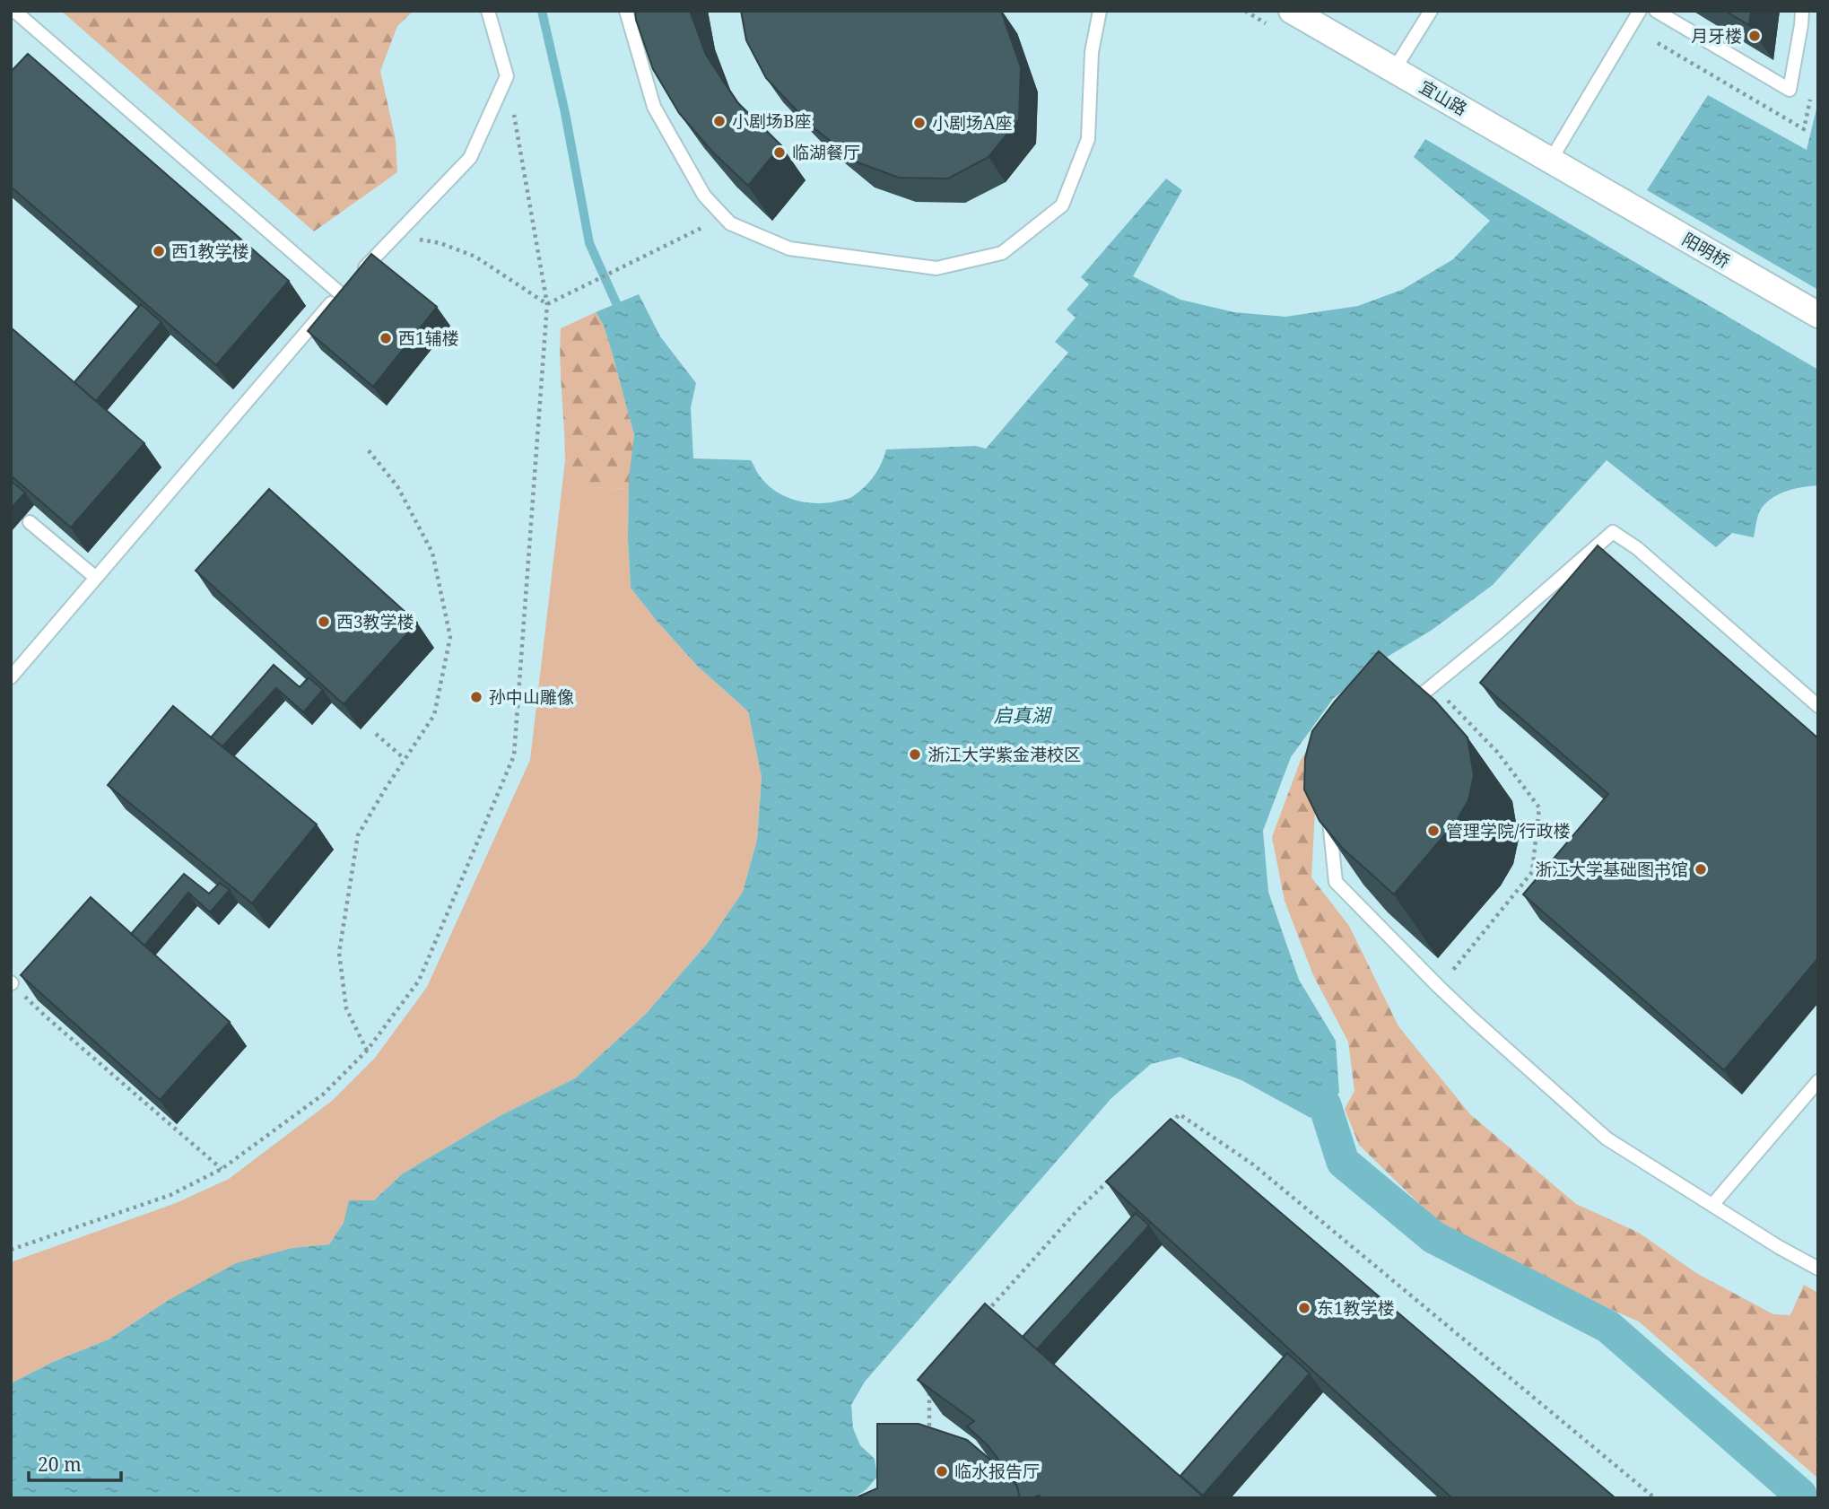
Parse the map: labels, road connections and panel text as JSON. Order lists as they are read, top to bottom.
{
  "streets": {
    "street": ["宜山路", "阳明桥"]
  },
  "crossings": [
    ["宜山路", "阳明桥"]
  ],
  "water": ["启真湖"],
  "places": [
    "月牙楼",
    "小剧场B座",
    "小剧场A座",
    "临湖餐厅",
    "西1教学楼",
    "西1辅楼",
    "西3教学楼",
    "孙中山雕像",
    "浙江大学紫金港校区",
    "管理学院/行政楼",
    "浙江大学基础图书馆",
    "东1教学楼",
    "临水报告厅"
  ],
  "scale_bar": "20 m"
}
